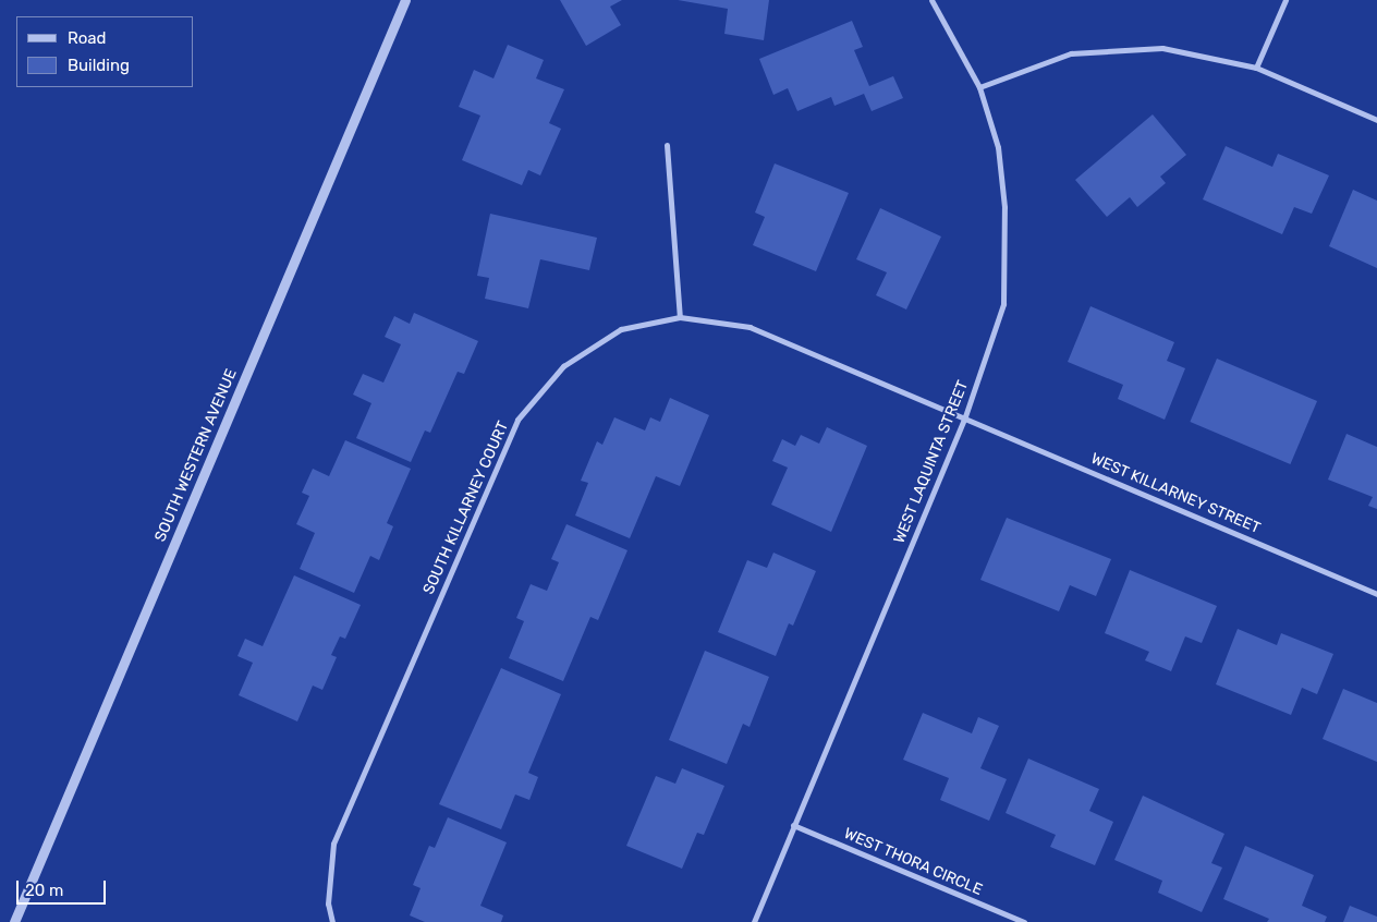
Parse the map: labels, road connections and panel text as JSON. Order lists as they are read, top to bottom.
{
  "streets": {
    "street": [
      "SOUTH WESTERN AVENUE",
      "WEST LAQUINTA STREET",
      "WEST KILLARNEY STREET",
      "SOUTH KILLARNEY COURT",
      "WEST THORA CIRCLE"
    ]
  },
  "crossings": [
    ["WEST LAQUINTA STREET", "WEST KILLARNEY STREET"],
    ["WEST LAQUINTA STREET", "SOUTH KILLARNEY COURT"],
    ["WEST LAQUINTA STREET", "WEST THORA CIRCLE"],
    ["WEST KILLARNEY STREET", "SOUTH KILLARNEY COURT"]
  ],
  "legend": ["Road", "Building"],
  "scale_bar": "20 m"
}
